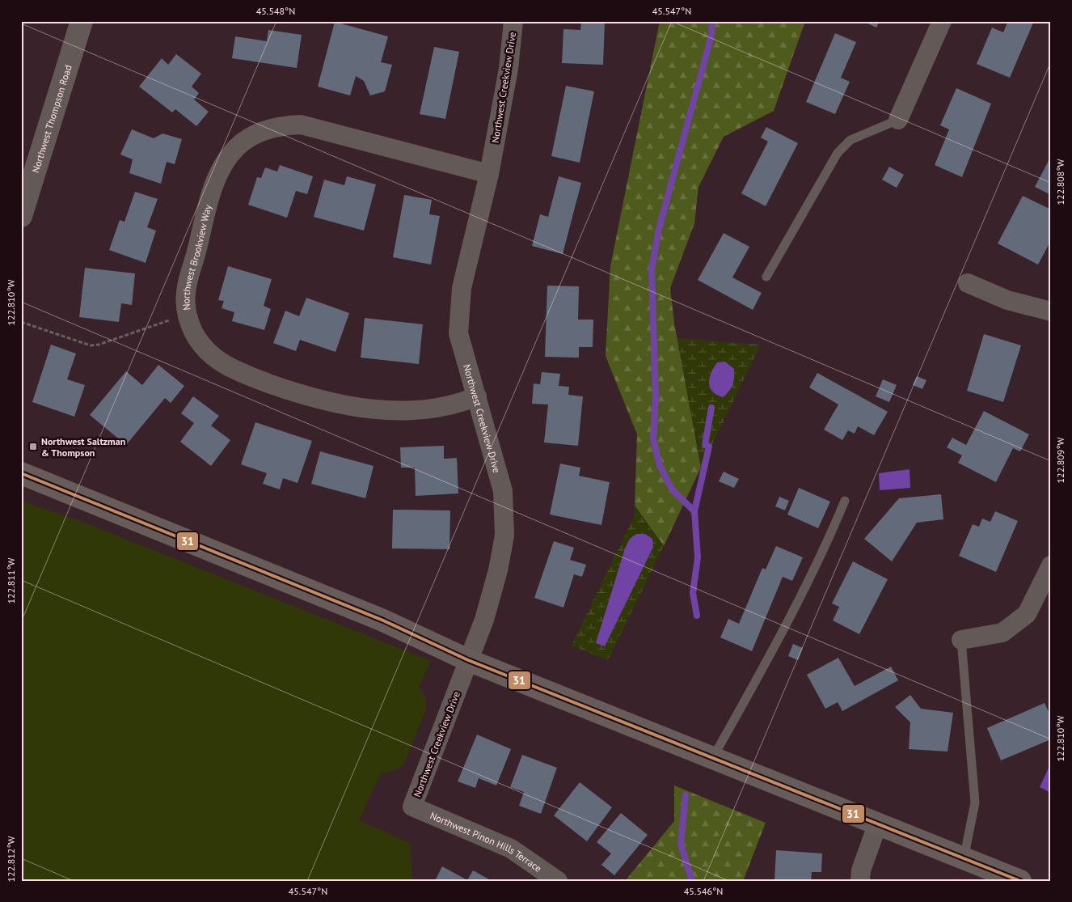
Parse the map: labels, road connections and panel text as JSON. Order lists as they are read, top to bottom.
{
  "streets": {
    "street": [
      "Northwest Creekview Drive",
      "Northwest Thompson Road",
      "Northwest Brookview Way",
      "Northwest Pinon Hills Terrace"
    ]
  },
  "crossings": [
    ["Northwest Creekview Drive", "Northwest Brookview Way"],
    ["Northwest Creekview Drive", "Northwest Pinon Hills Terrace"]
  ],
  "places": {
    "transit": ["Northwest Saltzman & Thompson"]
  },
  "lines": ["transit line 31"],
  "coordinates": [
    "45.548°N",
    "45.547°N",
    "122.808°W",
    "122.810°W",
    "122.809°W",
    "122.811°W",
    "122.812°W",
    "45.546°N"
  ]
}
